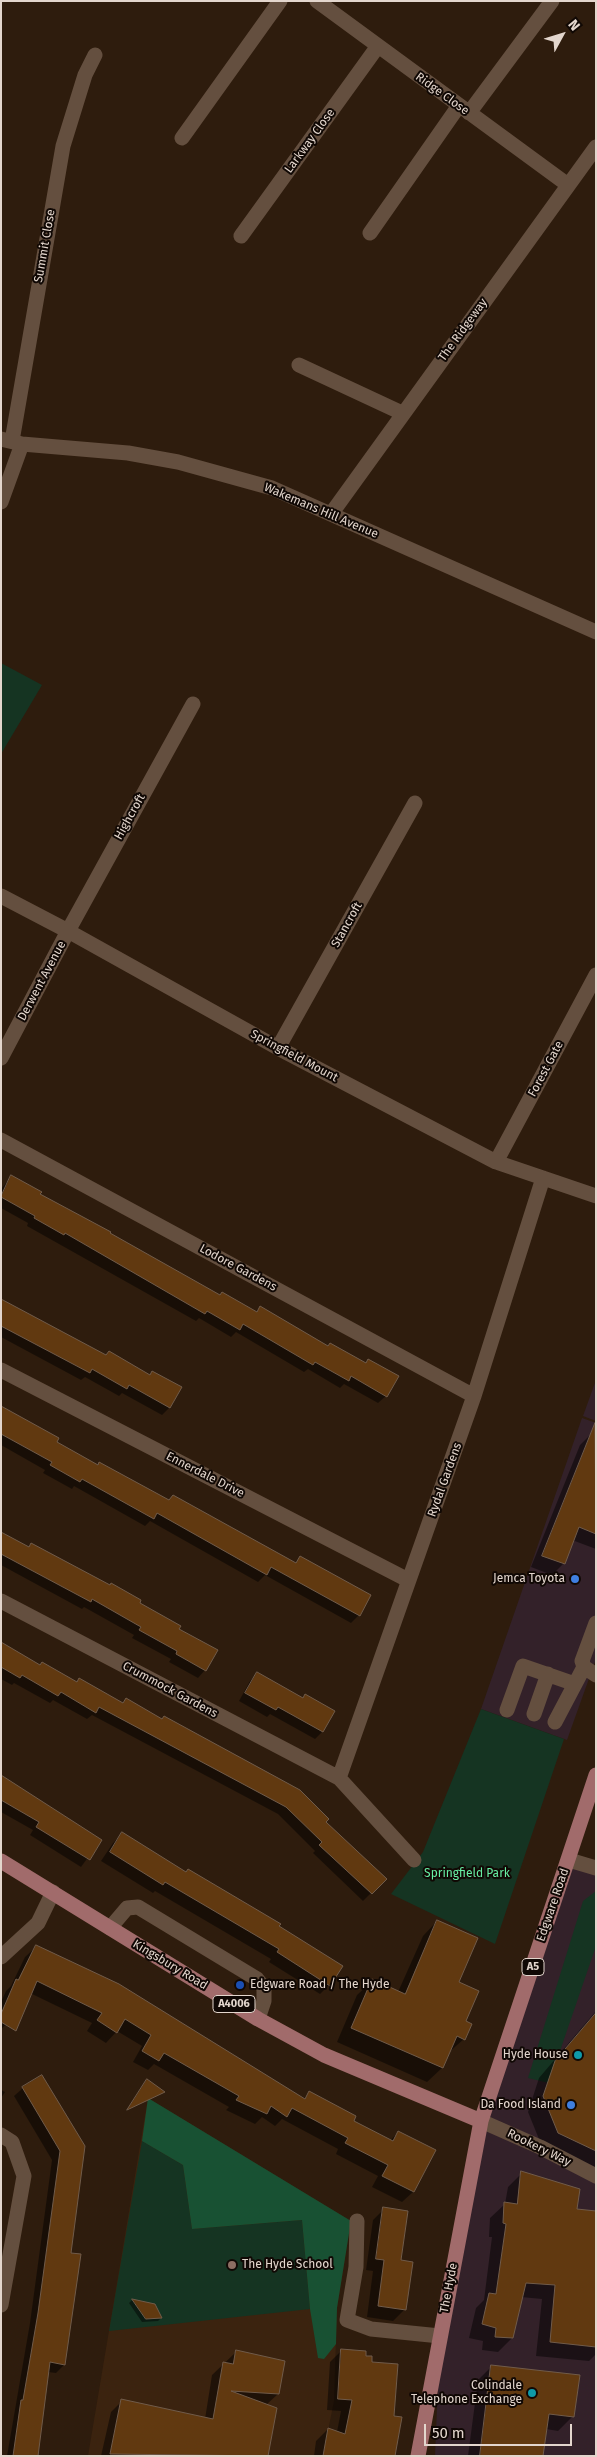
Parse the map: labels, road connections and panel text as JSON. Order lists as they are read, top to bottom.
{
  "streets": {
    "main road": [
      "Edgware Road",
      "Kingsbury Road",
      "A5",
      "A4006",
      "The Hyde"
    ],
    "street": [
      "Ridge Close",
      "Larkway Close",
      "Summit Close",
      "The Ridgeway",
      "Wakemans Hill Avenue",
      "Highcroft",
      "Stancroft",
      "Derwent Avenue",
      "Springfield Mount",
      "Forest Gate",
      "Lodore Gardens",
      "Ennerdale Drive",
      "Rydal Gardens",
      "Crummock Gardens",
      "Rookery Way"
    ]
  },
  "crossings": [
    ["Ridge Close", "Larkway Close"],
    ["Ridge Close", "The Ridgeway"],
    ["Summit Close", "Wakemans Hill Avenue"],
    ["The Ridgeway", "Wakemans Hill Avenue"],
    ["Highcroft", "Derwent Avenue"],
    ["Highcroft", "Springfield Mount"],
    ["Stancroft", "Springfield Mount"],
    ["Derwent Avenue", "Springfield Mount"],
    ["Springfield Mount", "Forest Gate"],
    ["Springfield Mount", "Rydal Gardens"],
    ["Lodore Gardens", "Rydal Gardens"],
    ["Ennerdale Drive", "Rydal Gardens"],
    ["Rydal Gardens", "Crummock Gardens"],
    ["Edgware Road", "Kingsbury Road"],
    ["Edgware Road", "Rookery Way"],
    ["Edgware Road", "The Hyde"],
    ["Kingsbury Road", "Rookery Way"],
    ["Kingsbury Road", "The Hyde"],
    ["Rookery Way", "The Hyde"]
  ],
  "parks": ["Springfield Park"],
  "places": [
    "Jemca Toyota",
    "Edgware Road / The Hyde",
    "Hyde House",
    "Da Food Island",
    "The Hyde School",
    "Colindale Telephone Exchange"
  ],
  "scale_bar": "50 m",
  "north": "top right"
}
